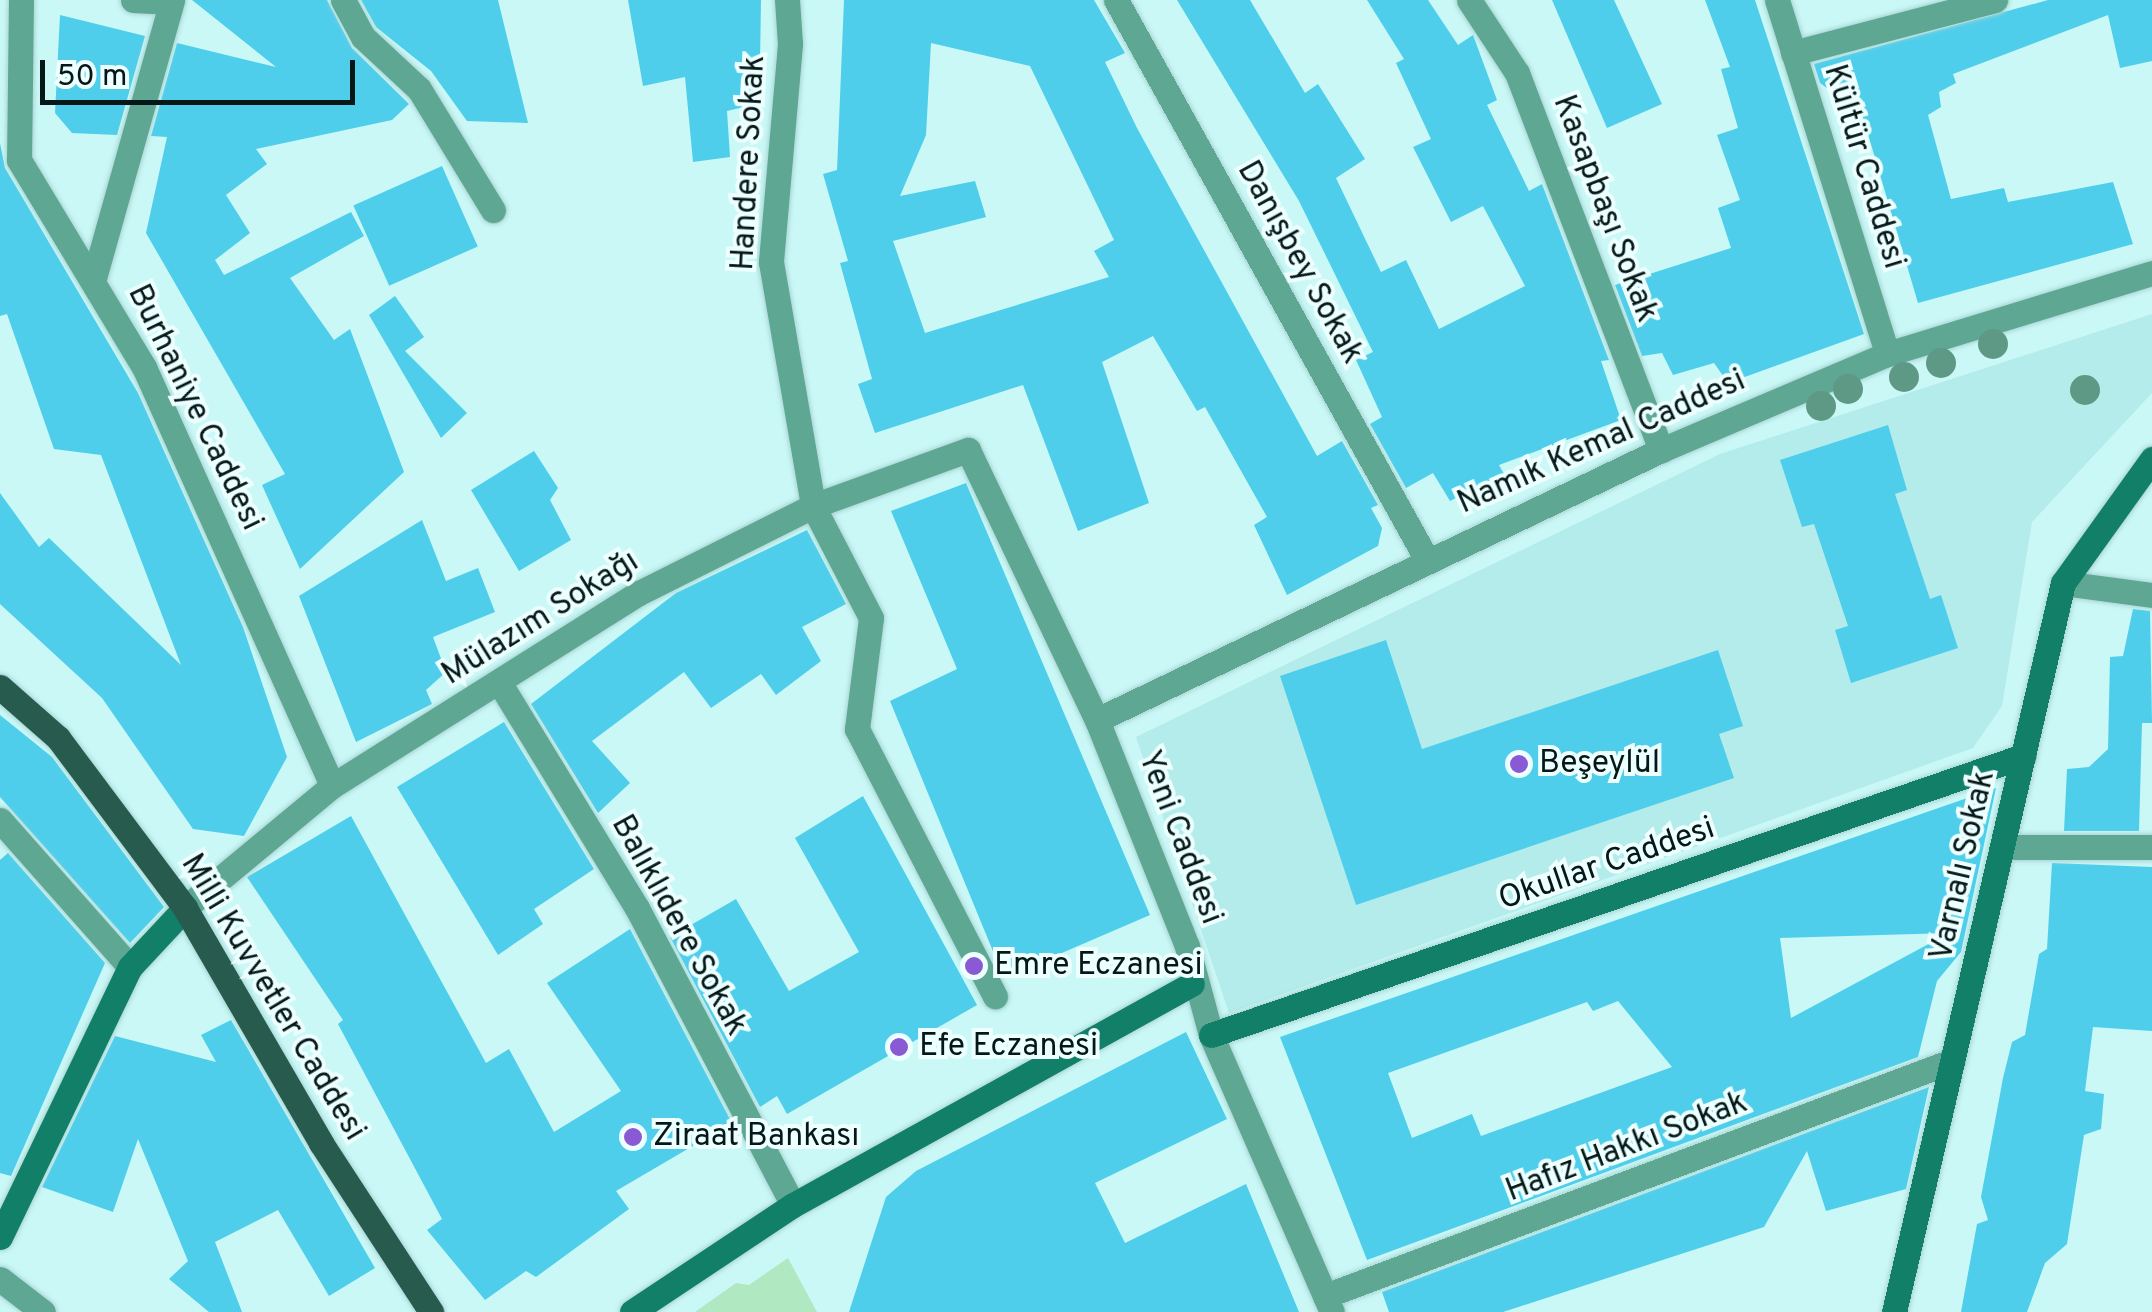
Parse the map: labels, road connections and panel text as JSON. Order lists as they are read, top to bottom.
{
  "streets": {
    "main road": ["Milli Kuvvetler Caddesi"],
    "street": [
      "Handere Sokak",
      "Kültür Caddesi",
      "Kasapbaşı Sokak",
      "Danışbey Sokak",
      "Burhaniye Caddesi",
      "Namık Kemal Caddesi",
      "Mülazım Sokağı",
      "Yeni Caddesi",
      "Okullar Caddesi",
      "Varnalı Sokak",
      "Balıklıdere Sokak",
      "Hafız Hakkı Sokak"
    ]
  },
  "crossings": [
    ["Handere Sokak", "Mülazım Sokağı"],
    ["Kültür Caddesi", "Namık Kemal Caddesi"],
    ["Kasapbaşı Sokak", "Namık Kemal Caddesi"],
    ["Danışbey Sokak", "Namık Kemal Caddesi"],
    ["Burhaniye Caddesi", "Mülazım Sokağı"],
    ["Namık Kemal Caddesi", "Yeni Caddesi"],
    ["Mülazım Sokağı", "Yeni Caddesi"],
    ["Mülazım Sokağı", "Balıklıdere Sokak"],
    ["Mülazım Sokağı", "Milli Kuvvetler Caddesi"],
    ["Yeni Caddesi", "Okullar Caddesi"],
    ["Yeni Caddesi", "Hafız Hakkı Sokak"],
    ["Okullar Caddesi", "Varnalı Sokak"],
    ["Varnalı Sokak", "Hafız Hakkı Sokak"]
  ],
  "places": [
    "Beşeylül",
    "Emre Eczanesi",
    "Efe Eczanesi",
    "Ziraat Bankası"
  ],
  "scale_bar": "50 m"
}
